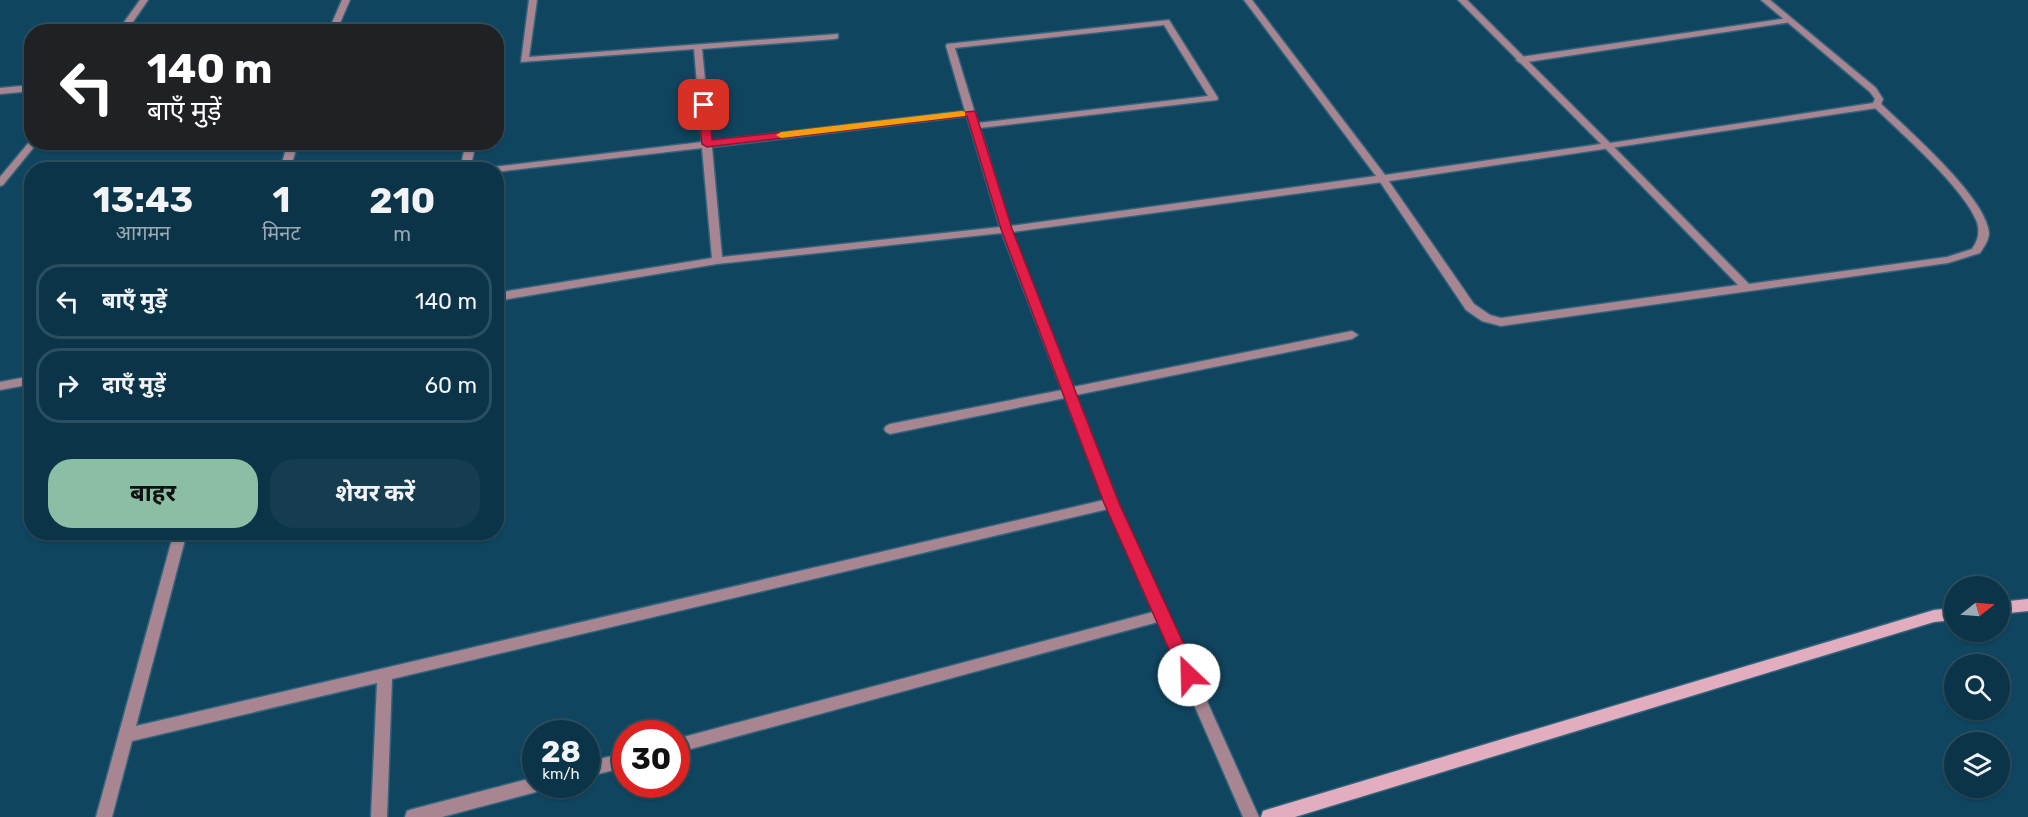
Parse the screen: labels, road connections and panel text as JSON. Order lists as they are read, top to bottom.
{
  "north": "right",
  "page": {
    "turn": ["140 m", "बाएँ मुड़ें"],
    "eta": [
      "13:43",
      "आगमन",
      "1",
      "मिनट",
      "210",
      "m"
    ],
    "list": [
      {
        "name": "बाएँ मुड़ें",
        "value": "140 m"
      },
      {
        "name": "दाएँ मुड़ें",
        "value": "60 m"
      }
    ],
    "buttons": ["बाहर", "शेयर करें"],
    "speed": "28 km/h",
    "limit": "30"
  }
}
